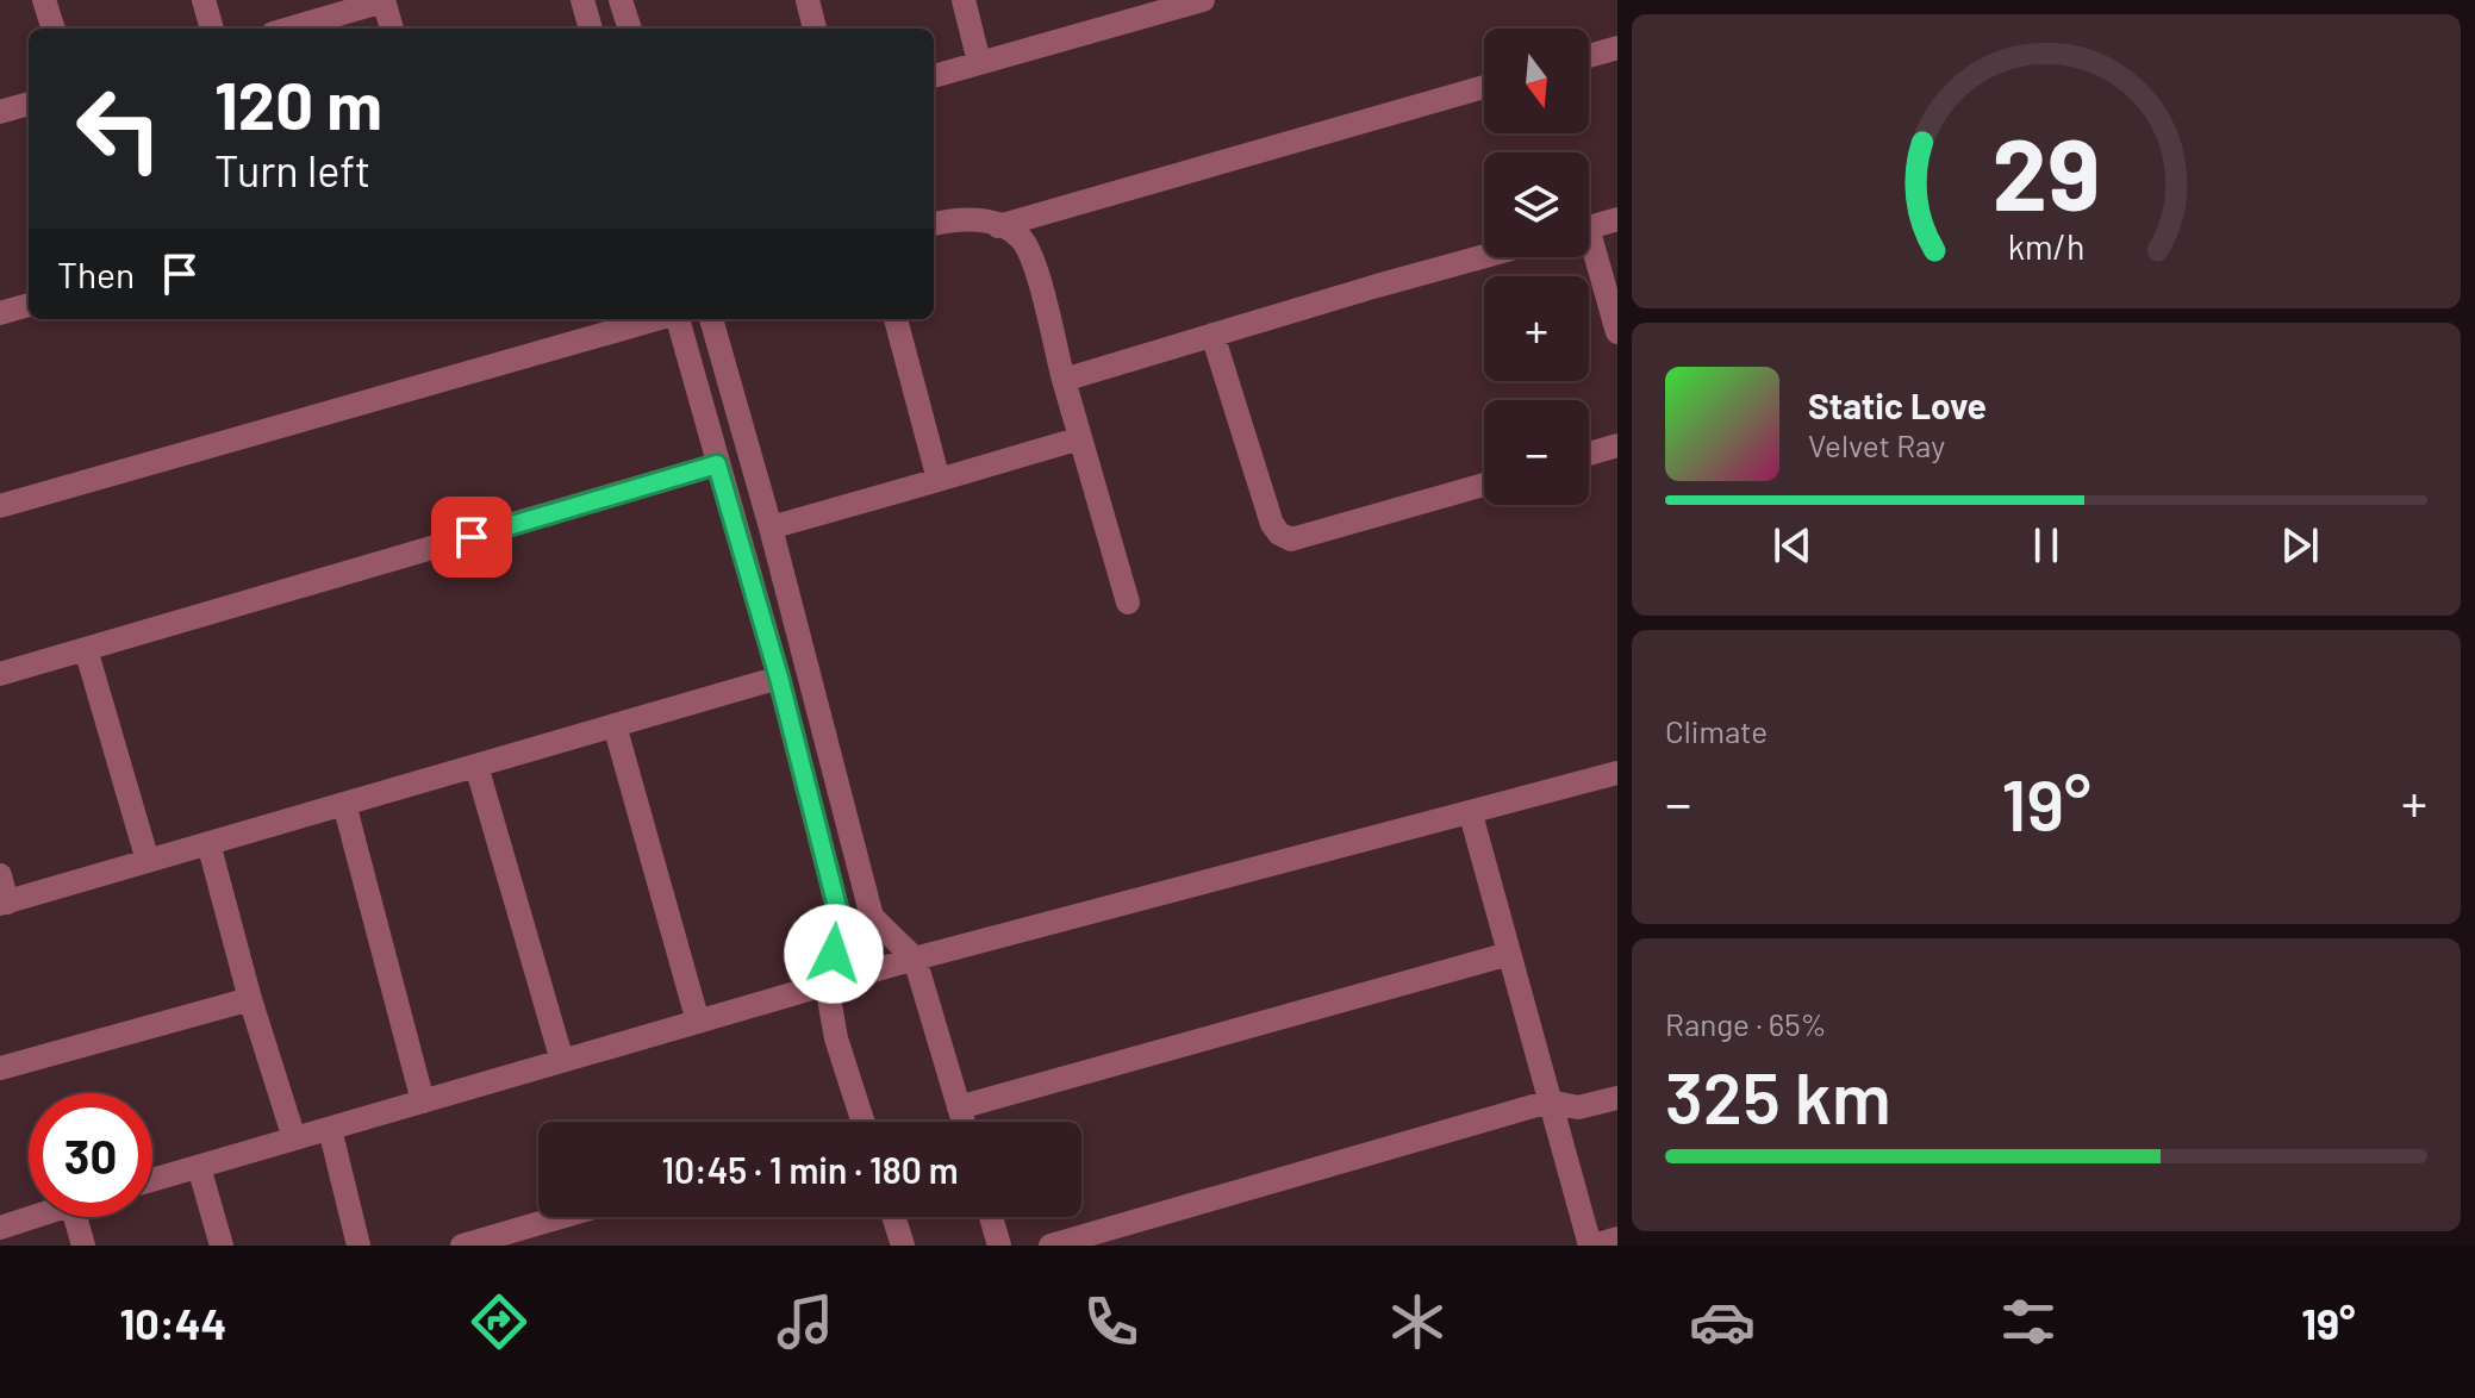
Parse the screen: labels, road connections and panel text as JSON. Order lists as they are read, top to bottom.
{
  "north": "bottom",
  "page": {
    "map_buttons": ["+", "−"],
    "turn": ["120 m", "Turn left"],
    "then": "Then",
    "song": ["Static Love", "Velvet Ray"],
    "tile": [
      "Climate",
      ["Range · 65%", "325 km"]
    ],
    "heat": ["−", "19°", "+"],
    "limit": "30",
    "trip": "10:45 · 1 min · 180 m",
    "tabs": ["10:44", "19°"],
    "gauge": ["29", "km/h"]
  }
}
